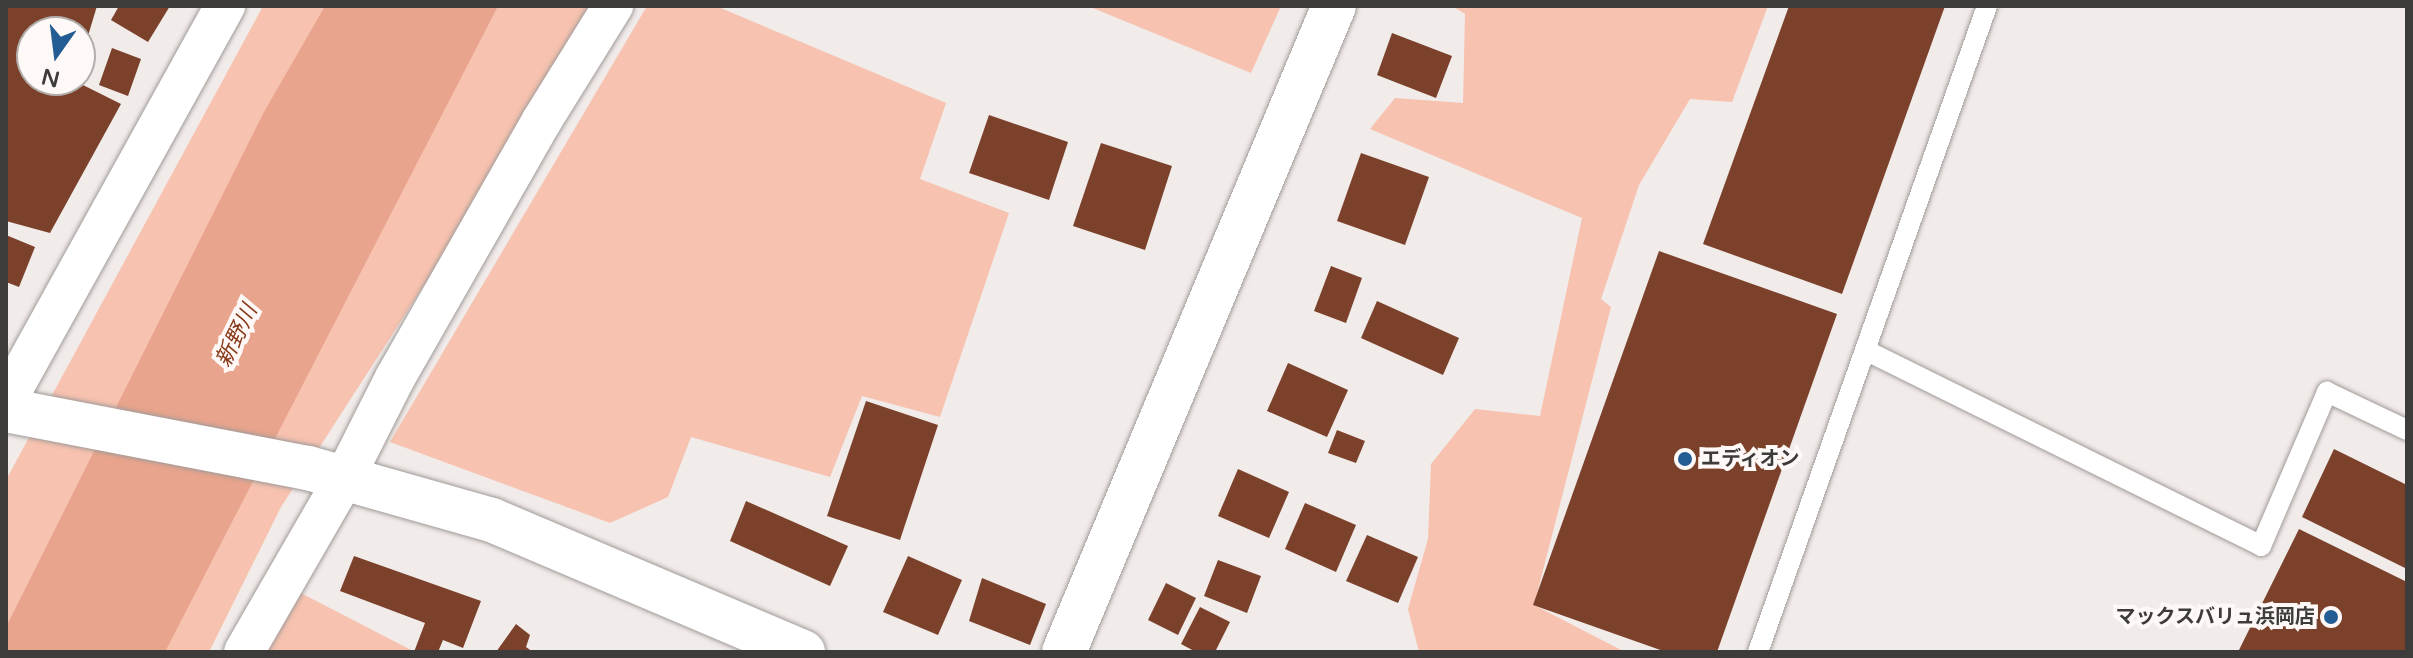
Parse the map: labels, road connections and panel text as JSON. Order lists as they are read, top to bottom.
{
  "water": ["新野川"],
  "places": ["エディオン", "マックスバリュ浜岡店"],
  "north": "bottom"
}
